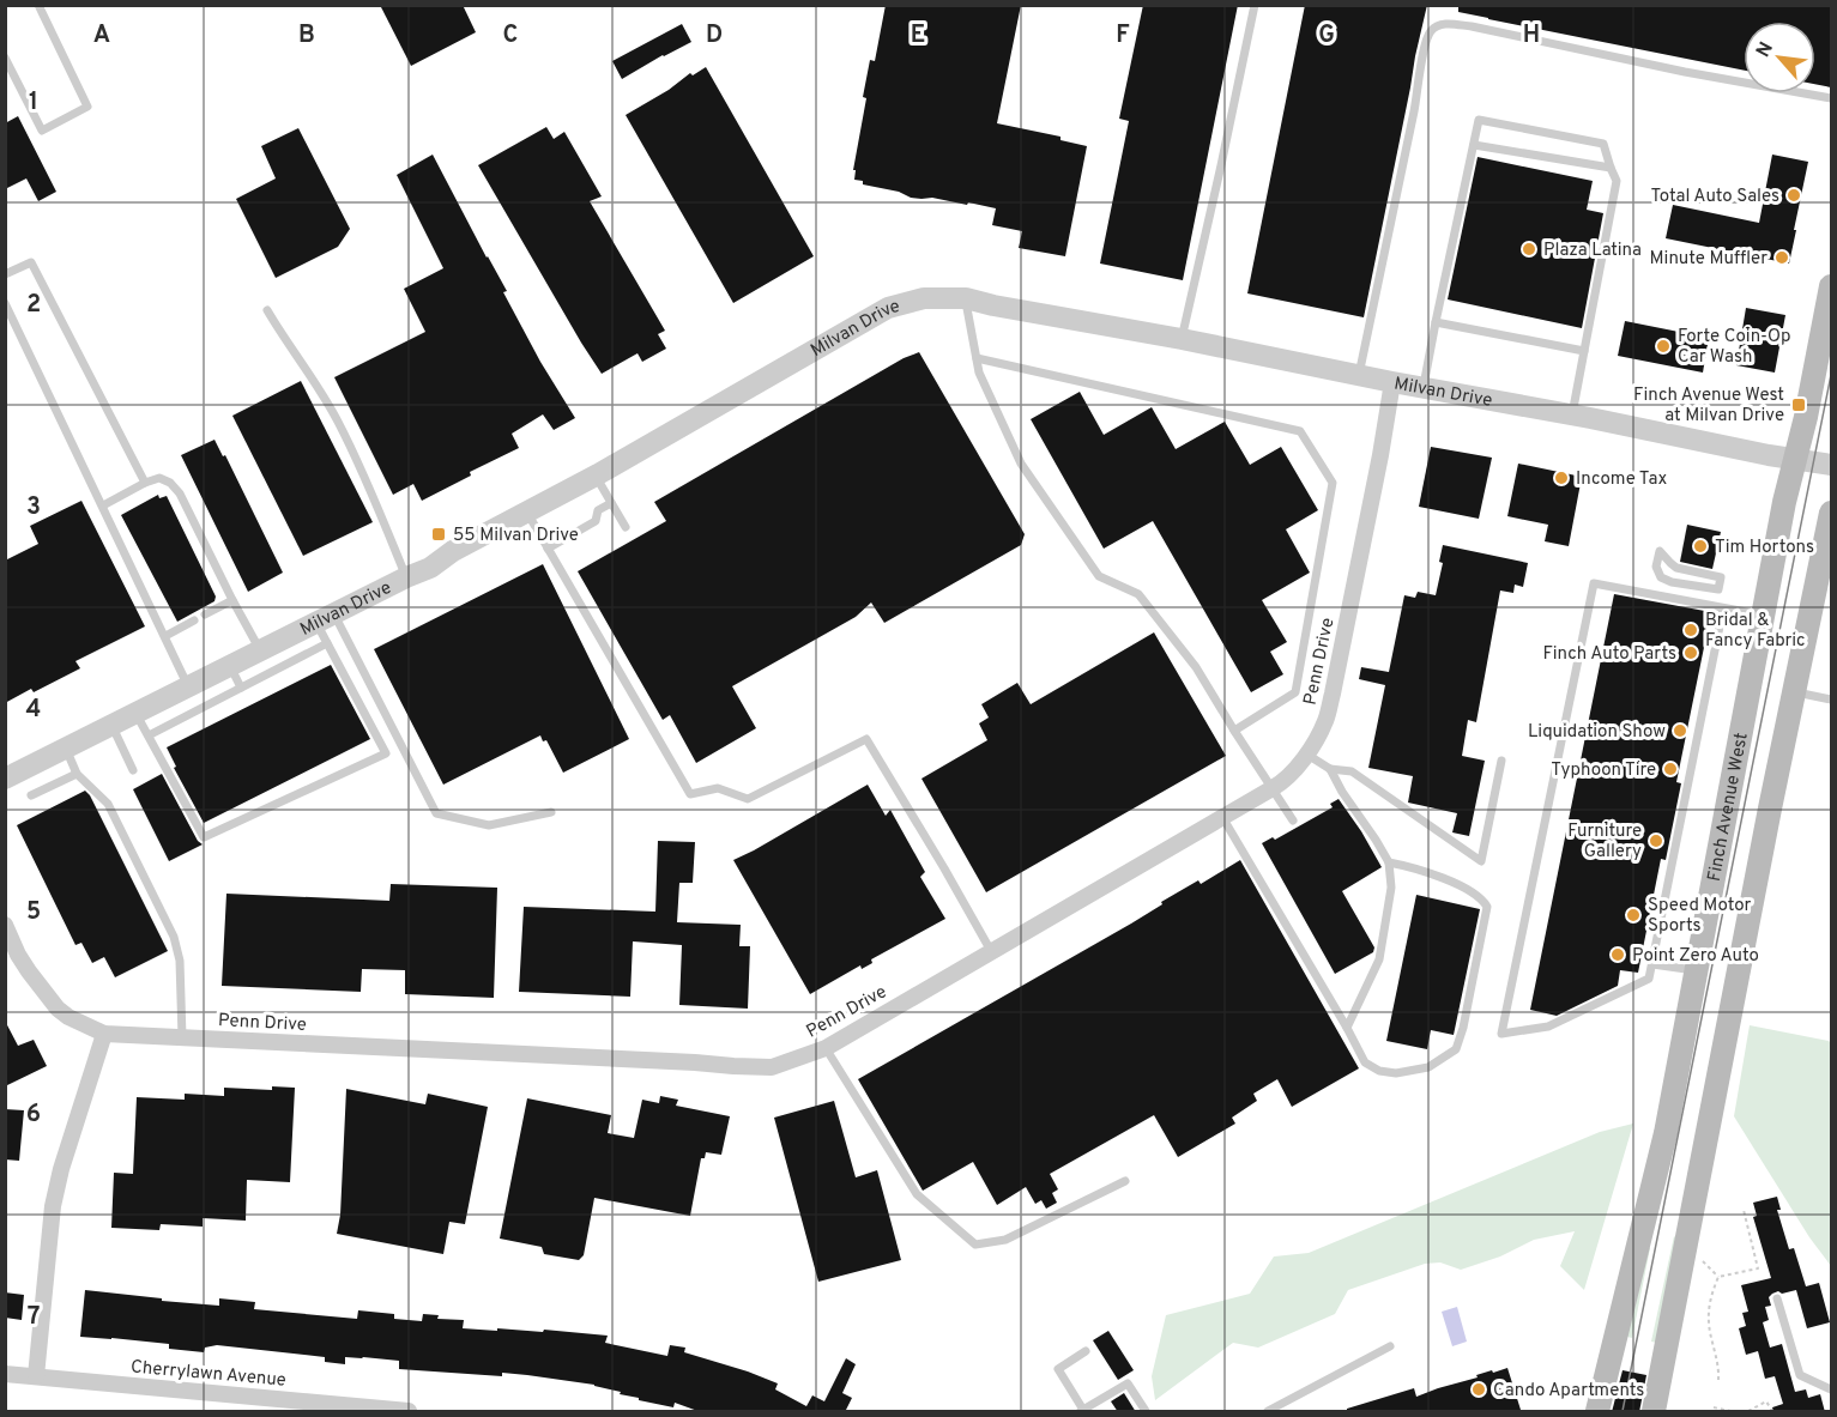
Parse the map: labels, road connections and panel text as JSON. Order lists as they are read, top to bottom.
{
  "streets": {
    "main road": ["Finch Avenue West"],
    "street": ["Milvan Drive", "Penn Drive", "Cherrylawn Avenue"]
  },
  "crossings": [
    ["Milvan Drive", "Penn Drive"],
    ["Milvan Drive", "Finch Avenue West"]
  ],
  "places": {
    "other": [
      "Total Auto Sales",
      "Plaza Latina",
      "Minute Muffler",
      "Forte Coin-Op Car Wash",
      "Income Tax",
      "Tim Hortons",
      "Bridal & Fancy Fabric",
      "Finch Auto Parts",
      "Liquidation Show",
      "Typhoon Tire",
      "Furniture Gallery",
      "Speed Motor Sports",
      "Point Zero Auto",
      "Cando Apartments"
    ],
    "transit": ["Finch Avenue West at Milvan Drive", "55 Milvan Drive"]
  },
  "north": "top left",
  "grid": {
    "columns": [
      "A",
      "B",
      "C",
      "D",
      "E",
      "F",
      "G",
      "H"
    ],
    "rows": [
      "1",
      "2",
      "3",
      "4",
      "5",
      "6",
      "7"
    ]
  }
}
